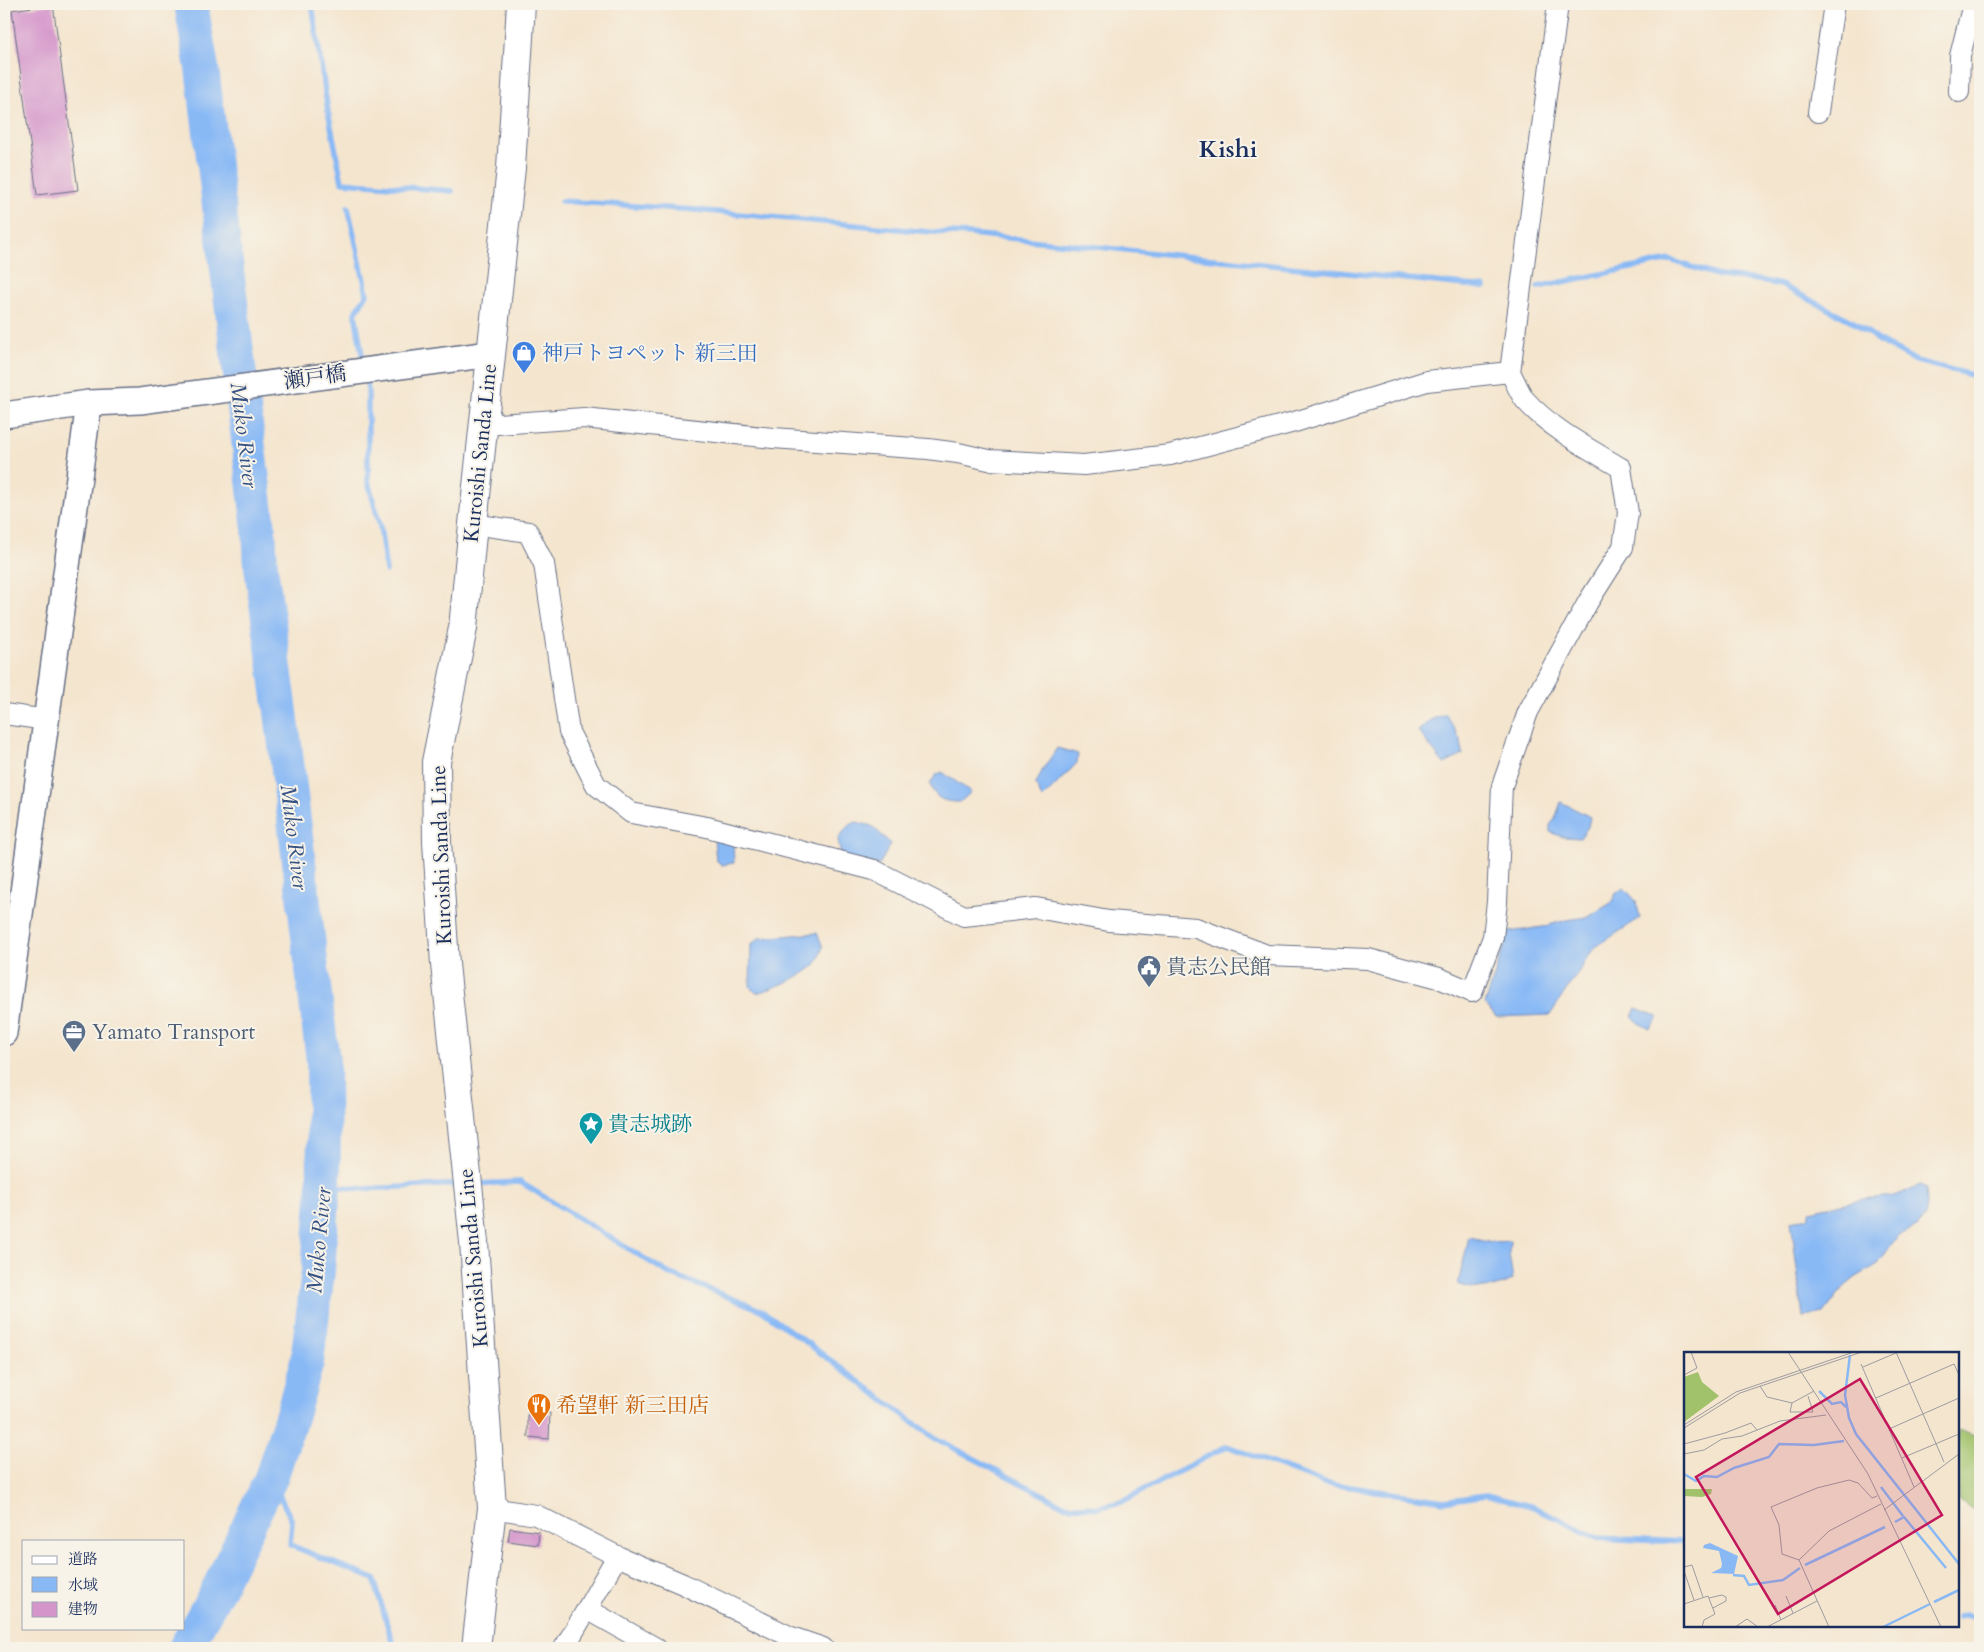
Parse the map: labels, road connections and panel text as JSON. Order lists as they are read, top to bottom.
{
  "streets": {
    "main road": ["Kuroishi Sanda Line"],
    "street": ["瀬戸橋"]
  },
  "crossings": [
    ["瀬戸橋", "Kuroishi Sanda Line"]
  ],
  "districts": ["Kishi"],
  "water": ["Muko River"],
  "places": {
    "shop": ["神戸トヨペット 新三田"],
    "public building": ["貴志公民館"],
    "office": ["Yamato Transport"],
    "place": ["貴志城跡"],
    "restaurant": ["希望軒 新三田店"]
  },
  "legend": ["道路", "水域", "建物"]
}
